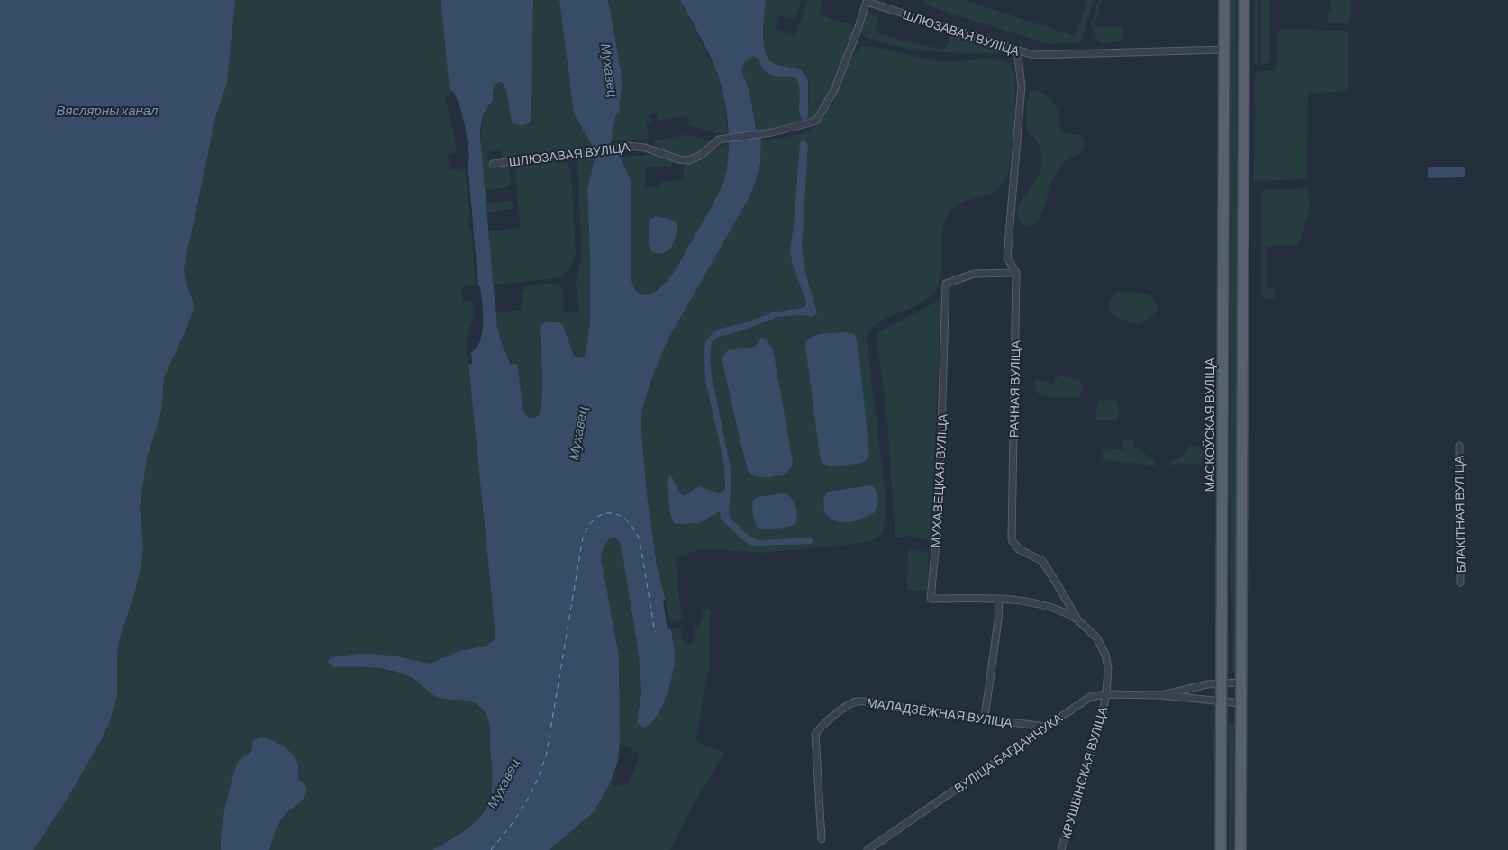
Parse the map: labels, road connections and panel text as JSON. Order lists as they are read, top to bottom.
{
  "streets": {
    "main road": ["МАСКОЎСКАЯ ВУЛІЦА"],
    "street": [
      "ШЛЮЗАВАЯ ВУЛІЦА",
      "РАЧНАЯ ВУЛІЦА",
      "МУХАВЕЦКАЯ ВУЛІЦА",
      "БЛАКІТНАЯ ВУЛІЦА",
      "МАЛАДЗЁЖНАЯ ВУЛІЦА",
      "ВУЛІЦА БАГДАНЧУКА",
      "КРУШЫНСКАЯ ВУЛІЦА"
    ]
  },
  "crossings": [
    ["ШЛЮЗАВАЯ ВУЛІЦА", "РАЧНАЯ ВУЛІЦА"],
    ["ШЛЮЗАВАЯ ВУЛІЦА", "МАСКОЎСКАЯ ВУЛІЦА"],
    ["РАЧНАЯ ВУЛІЦА", "МУХАВЕЦКАЯ ВУЛІЦА"],
    ["РАЧНАЯ ВУЛІЦА", "ВУЛІЦА БАГДАНЧУКА"],
    ["РАЧНАЯ ВУЛІЦА", "КРУШЫНСКАЯ ВУЛІЦА"],
    ["МАСКОЎСКАЯ ВУЛІЦА", "ВУЛІЦА БАГДАНЧУКА"],
    ["МАЛАДЗЁЖНАЯ ВУЛІЦА", "ВУЛІЦА БАГДАНЧУКА"],
    ["ВУЛІЦА БАГДАНЧУКА", "КРУШЫНСКАЯ ВУЛІЦА"]
  ],
  "water": ["Мухавец", "Вяслярны канал"]
}
